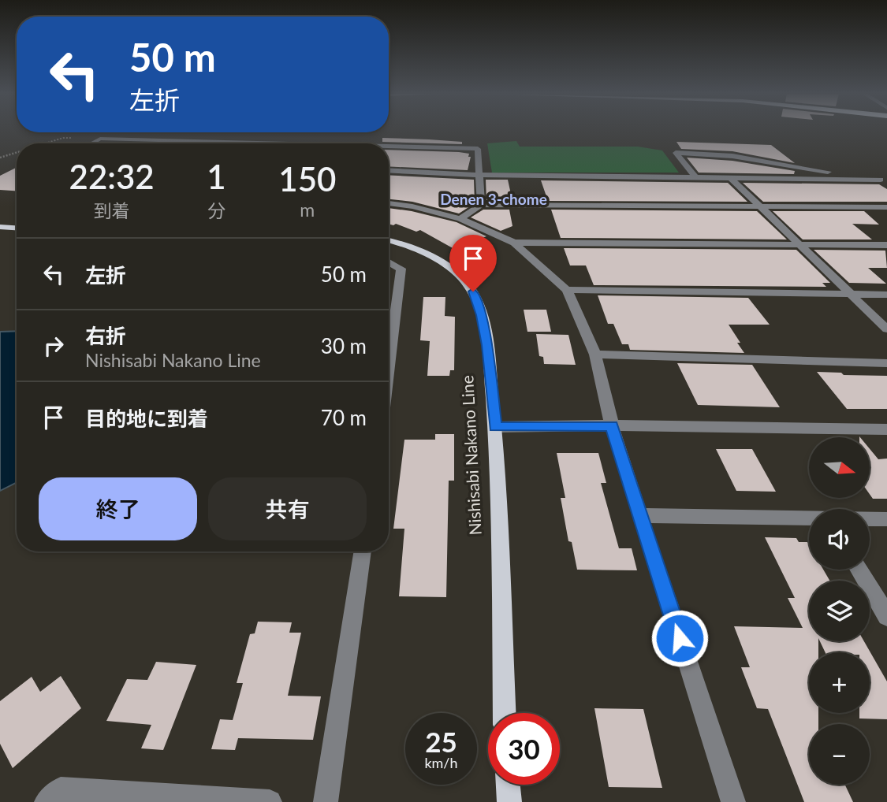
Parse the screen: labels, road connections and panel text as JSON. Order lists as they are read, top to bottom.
{
  "streets": {
    "main road": ["Nishisabi Nakano Line"]
  },
  "districts": ["Denen 3-chome"],
  "north": "right",
  "page": {
    "turn": ["50 m", "左折"],
    "eta": [
      "22:32",
      "到着",
      "1",
      "分",
      "150",
      "m"
    ],
    "list": [
      {
        "name": "左折",
        "value": "50 m"
      },
      {
        "name": "右折",
        "note": "Nishisabi Nakano Line",
        "value": "30 m"
      },
      {
        "name": "目的地に到着",
        "value": "70 m"
      }
    ],
    "map_buttons": ["+", "−"],
    "buttons": ["終了", "共有"],
    "speed": "25 km/h",
    "limit": "30"
  }
}
